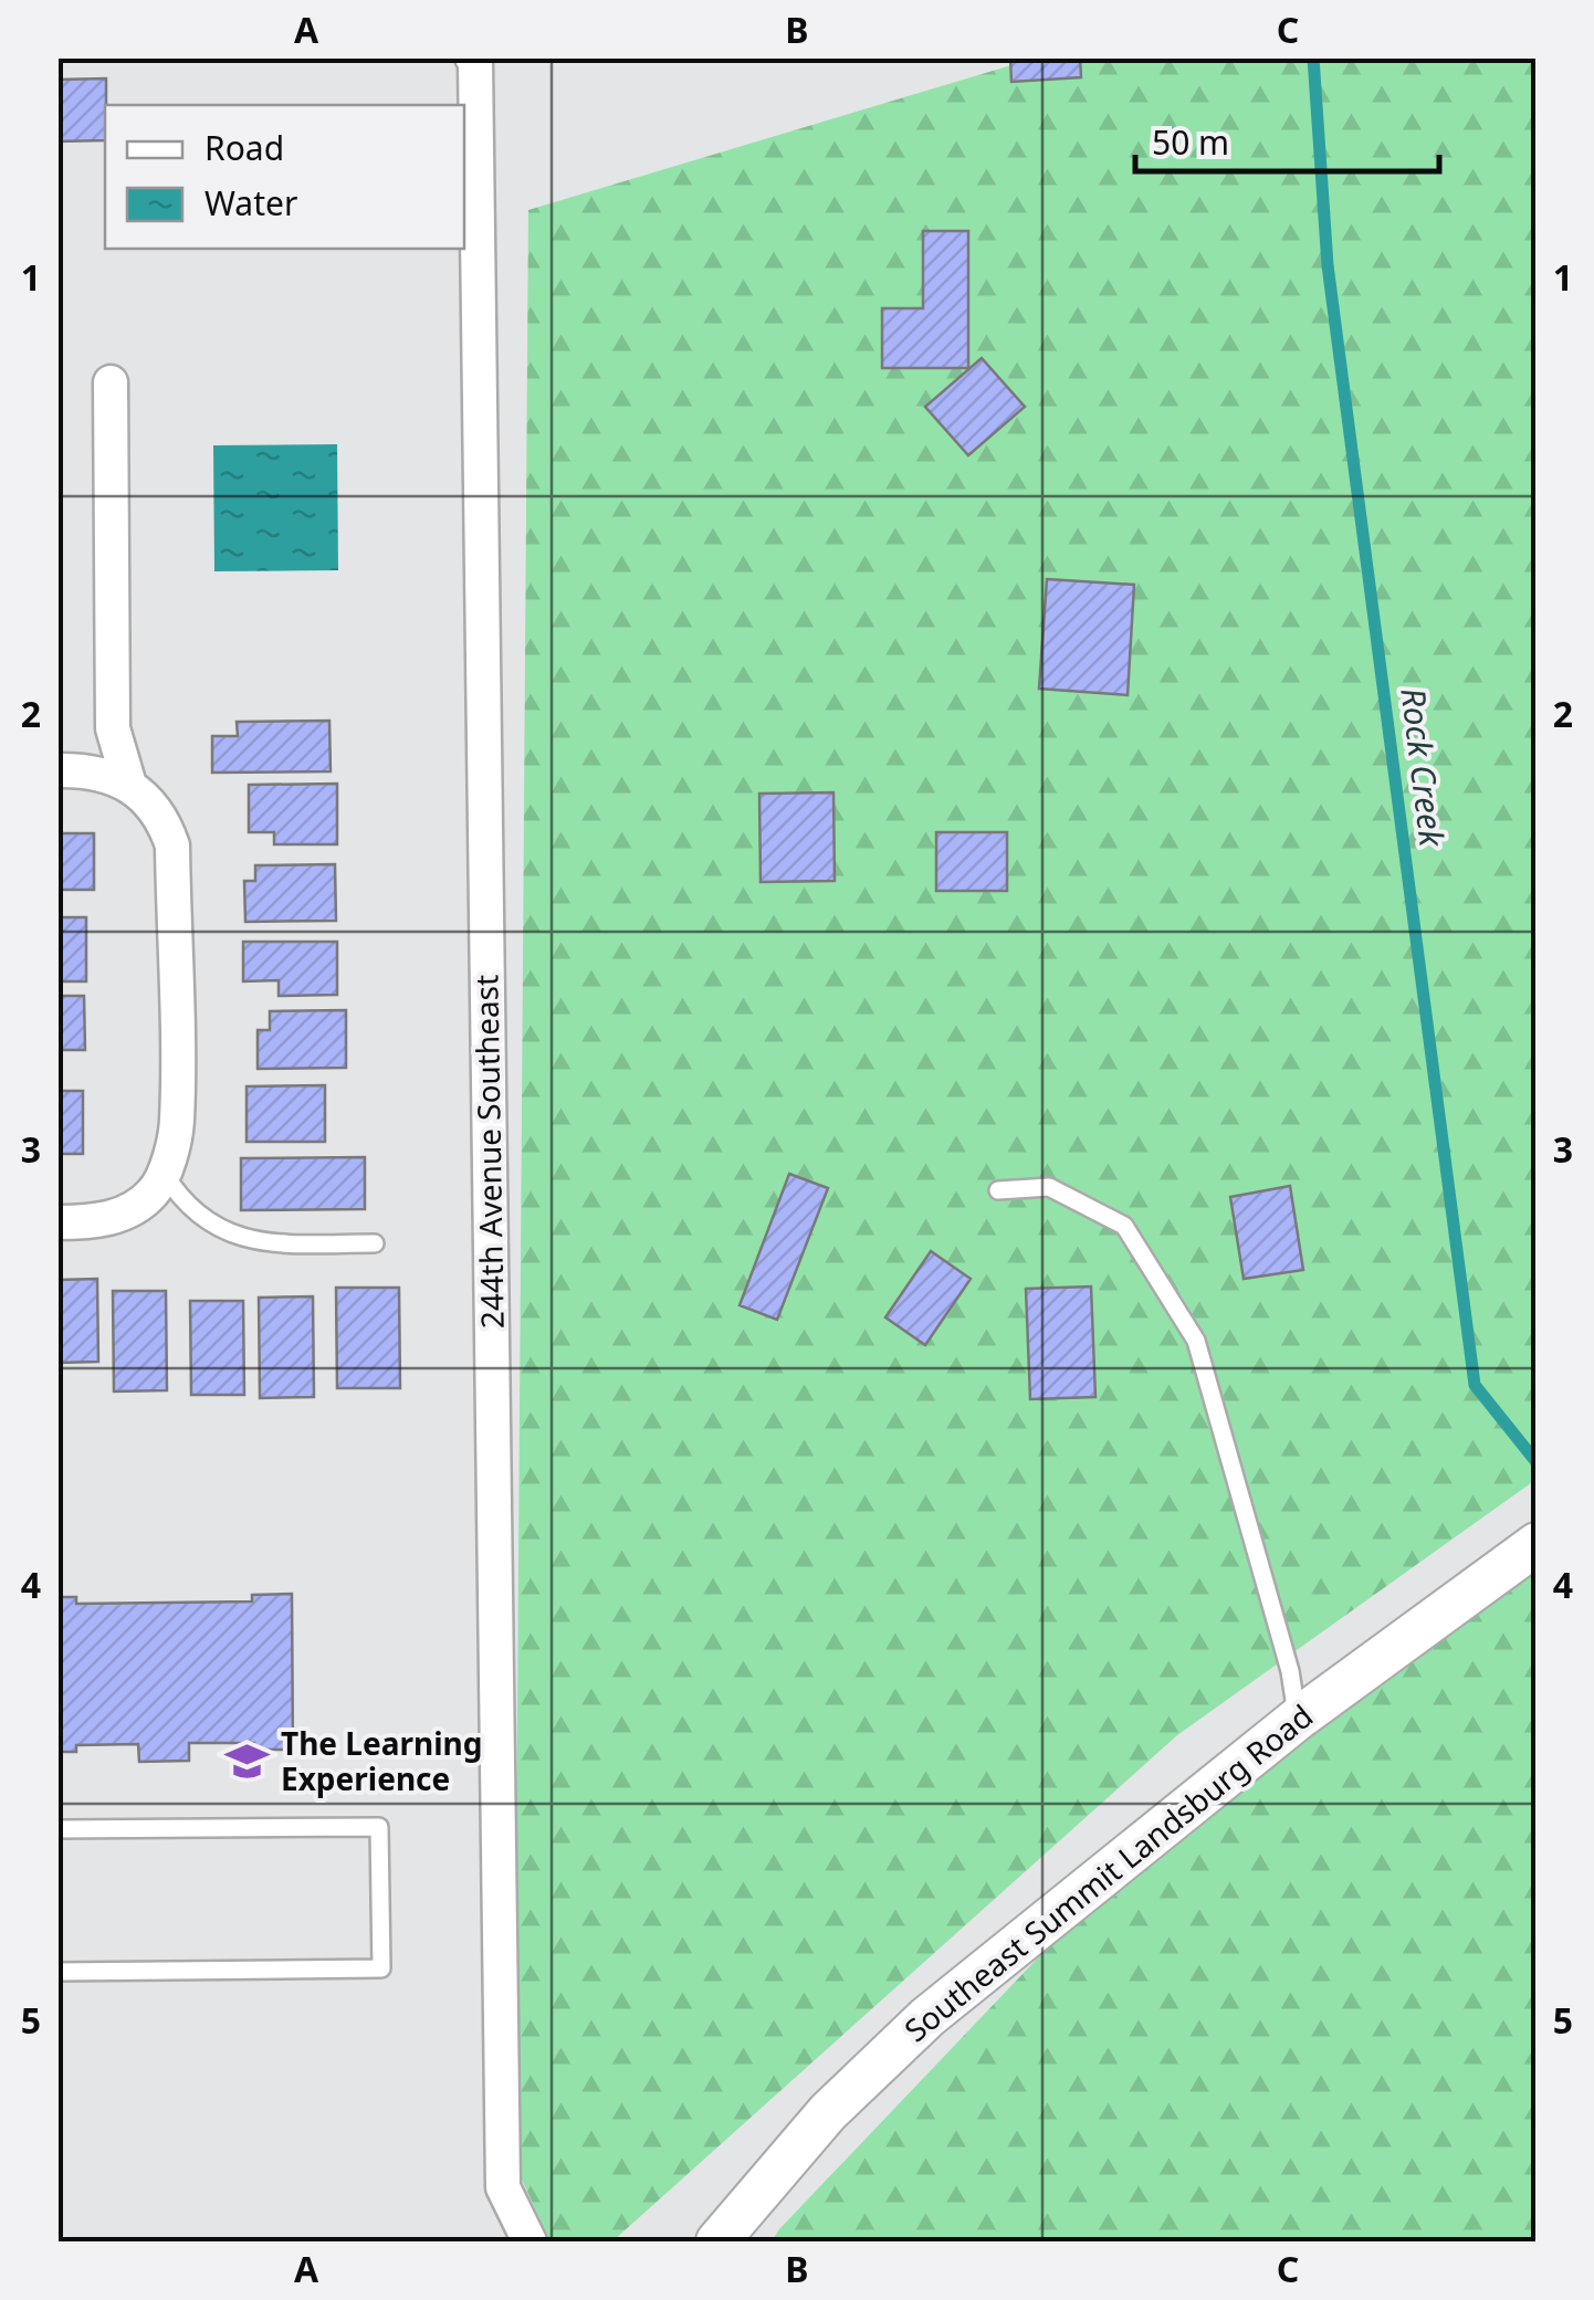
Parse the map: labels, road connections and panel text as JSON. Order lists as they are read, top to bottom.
{
  "streets": {
    "street": ["244th Avenue Southeast", "Southeast Summit Landsburg Road"]
  },
  "water": ["Rock Creek"],
  "places": {
    "school or university": ["The Learning Experience"]
  },
  "legend": ["Road", "Water"],
  "scale_bar": "50 m",
  "grid": {
    "columns": ["A", "B", "C"],
    "rows": [
      "1",
      "2",
      "3",
      "4",
      "5"
    ]
  }
}
